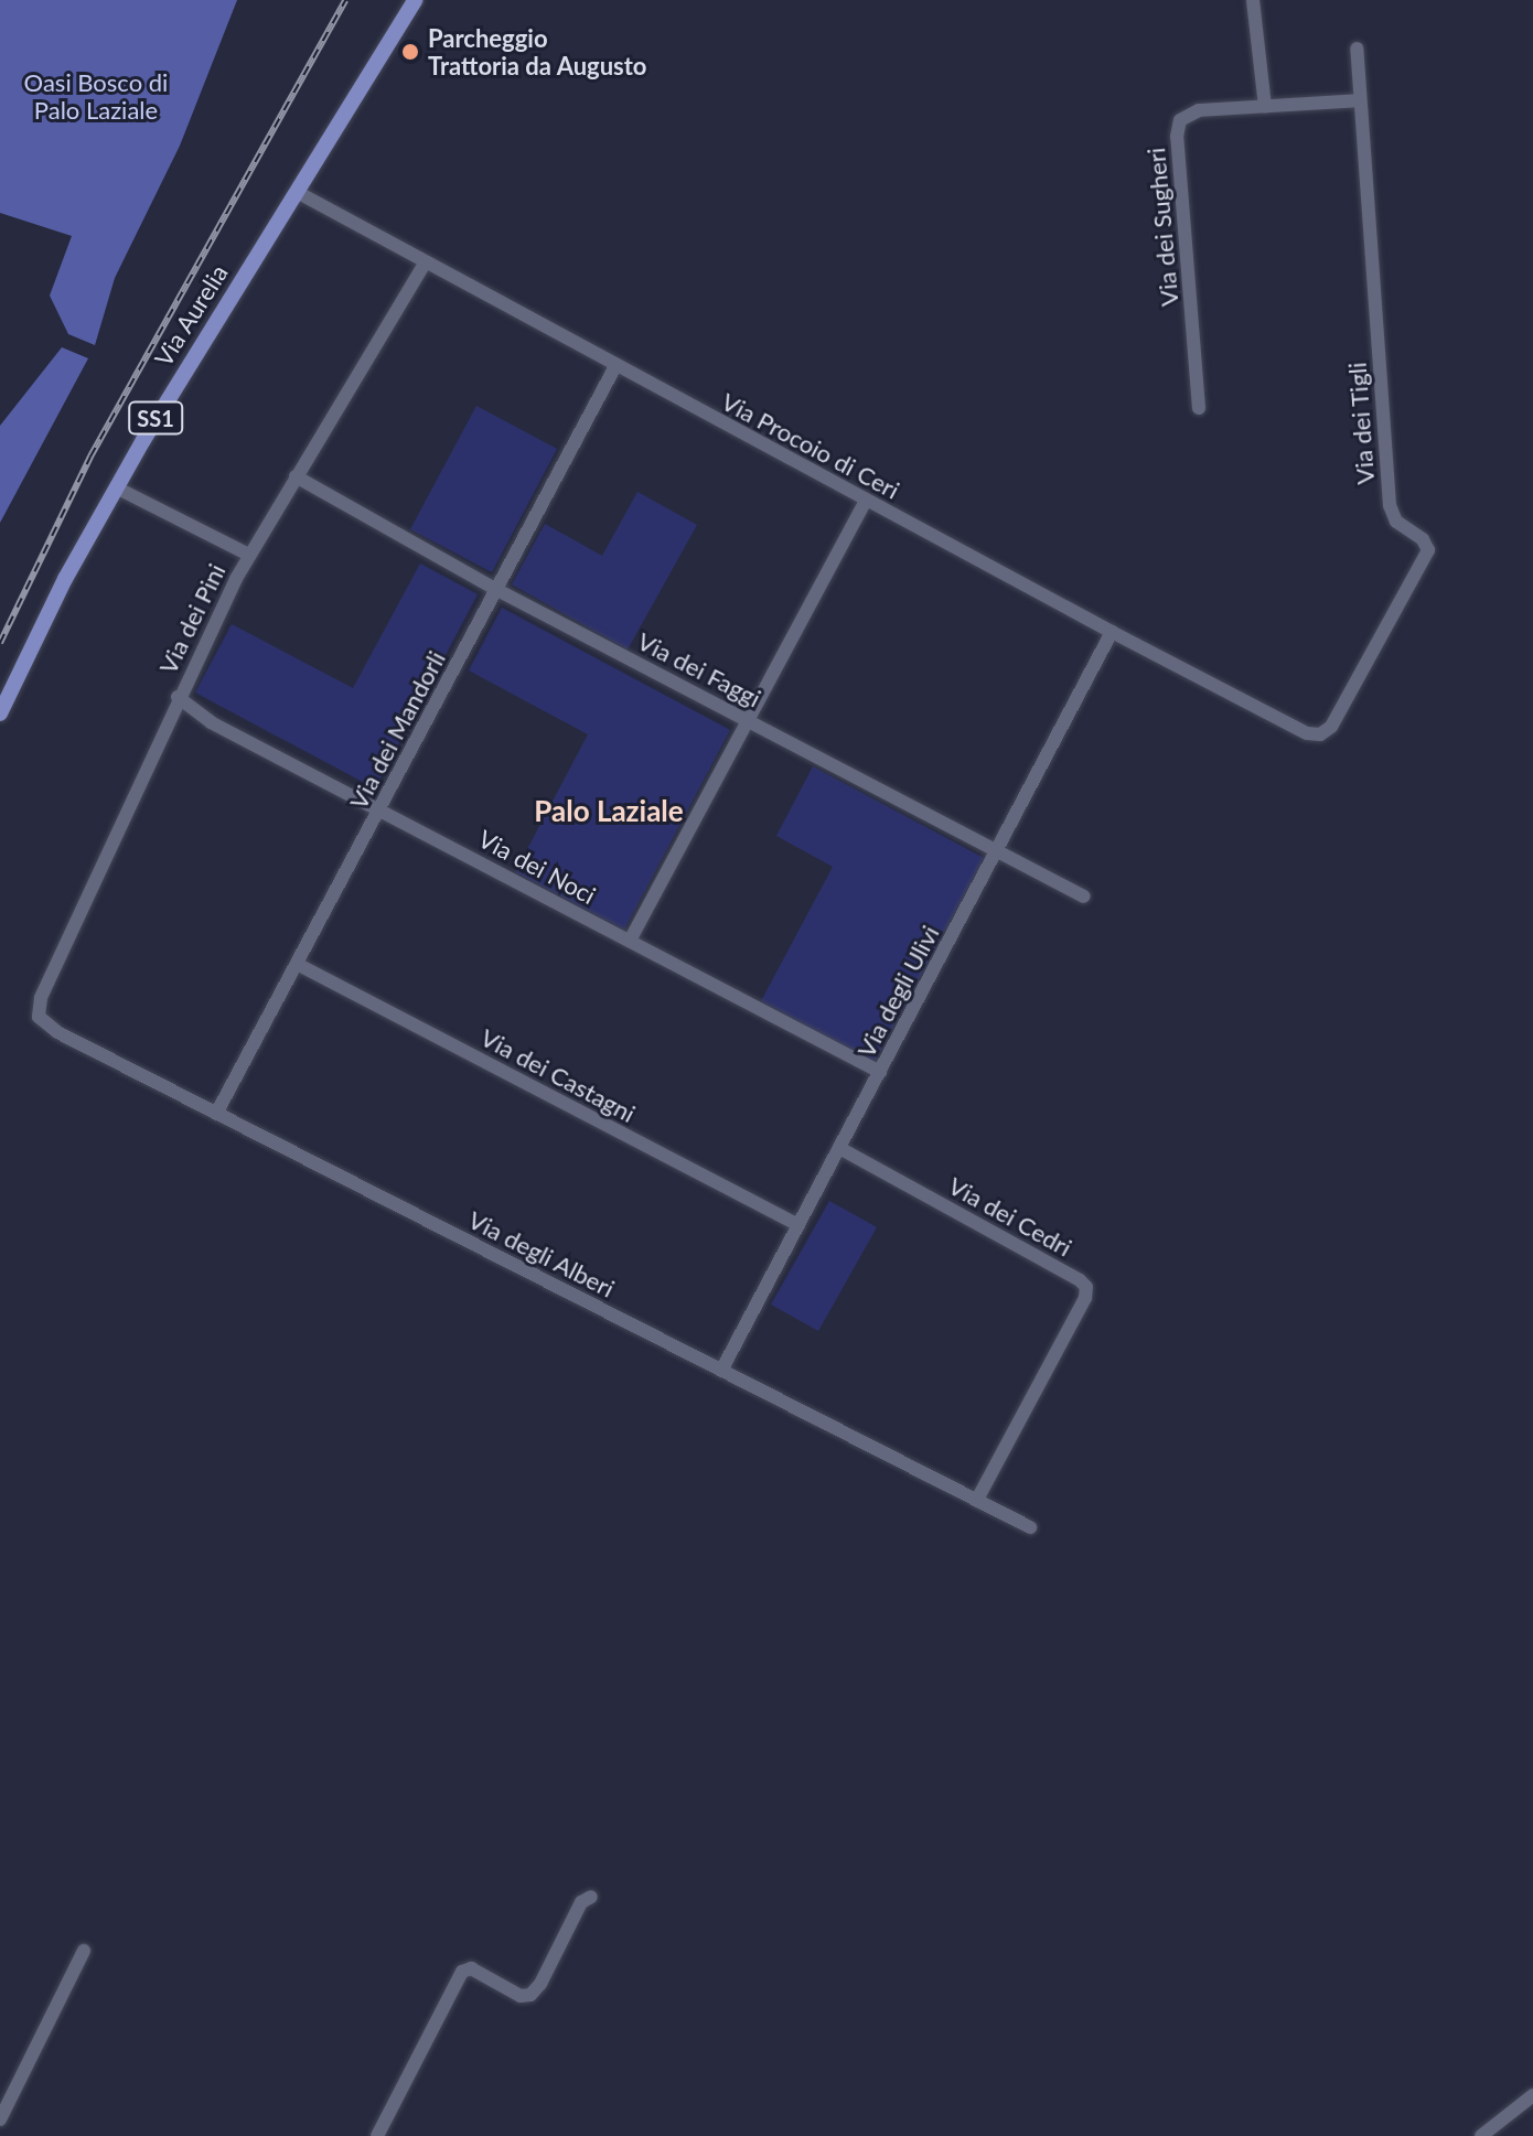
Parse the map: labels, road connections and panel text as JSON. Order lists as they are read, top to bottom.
{
  "streets": {
    "main road": ["Via Aurelia", "SS1"],
    "street": [
      "Via dei Sugheri",
      "Via dei Tigli",
      "Via Procoio di Ceri",
      "Via dei Pini",
      "Via dei Faggi",
      "Via dei Mandorli",
      "Via dei Noci",
      "Via degli Ulivi",
      "Via dei Castagni",
      "Via dei Cedri",
      "Via degli Alberi"
    ]
  },
  "crossings": [
    ["Via dei Sugheri", "Via dei Tigli"],
    ["Via Aurelia", "Via Procoio di Ceri"],
    ["Via dei Tigli", "Via Procoio di Ceri"],
    ["Via Procoio di Ceri", "Via dei Pini"],
    ["Via Procoio di Ceri", "Via dei Mandorli"],
    ["Via Procoio di Ceri", "Via degli Ulivi"],
    ["Via dei Pini", "Via dei Faggi"],
    ["Via dei Pini", "Via dei Noci"],
    ["Via dei Pini", "Via degli Alberi"],
    ["Via dei Faggi", "Via dei Mandorli"],
    ["Via dei Faggi", "Via degli Ulivi"],
    ["Via dei Mandorli", "Via dei Noci"],
    ["Via dei Mandorli", "Via dei Castagni"],
    ["Via dei Mandorli", "Via degli Alberi"],
    ["Via dei Noci", "Via degli Ulivi"],
    ["Via degli Ulivi", "Via dei Castagni"],
    ["Via degli Ulivi", "Via dei Cedri"],
    ["Via degli Ulivi", "Via degli Alberi"],
    ["Via dei Cedri", "Via degli Alberi"]
  ],
  "districts": ["Palo Laziale"],
  "parks": ["Oasi Bosco di Palo Laziale"],
  "places": ["Parcheggio Trattoria da Augusto"]
}
